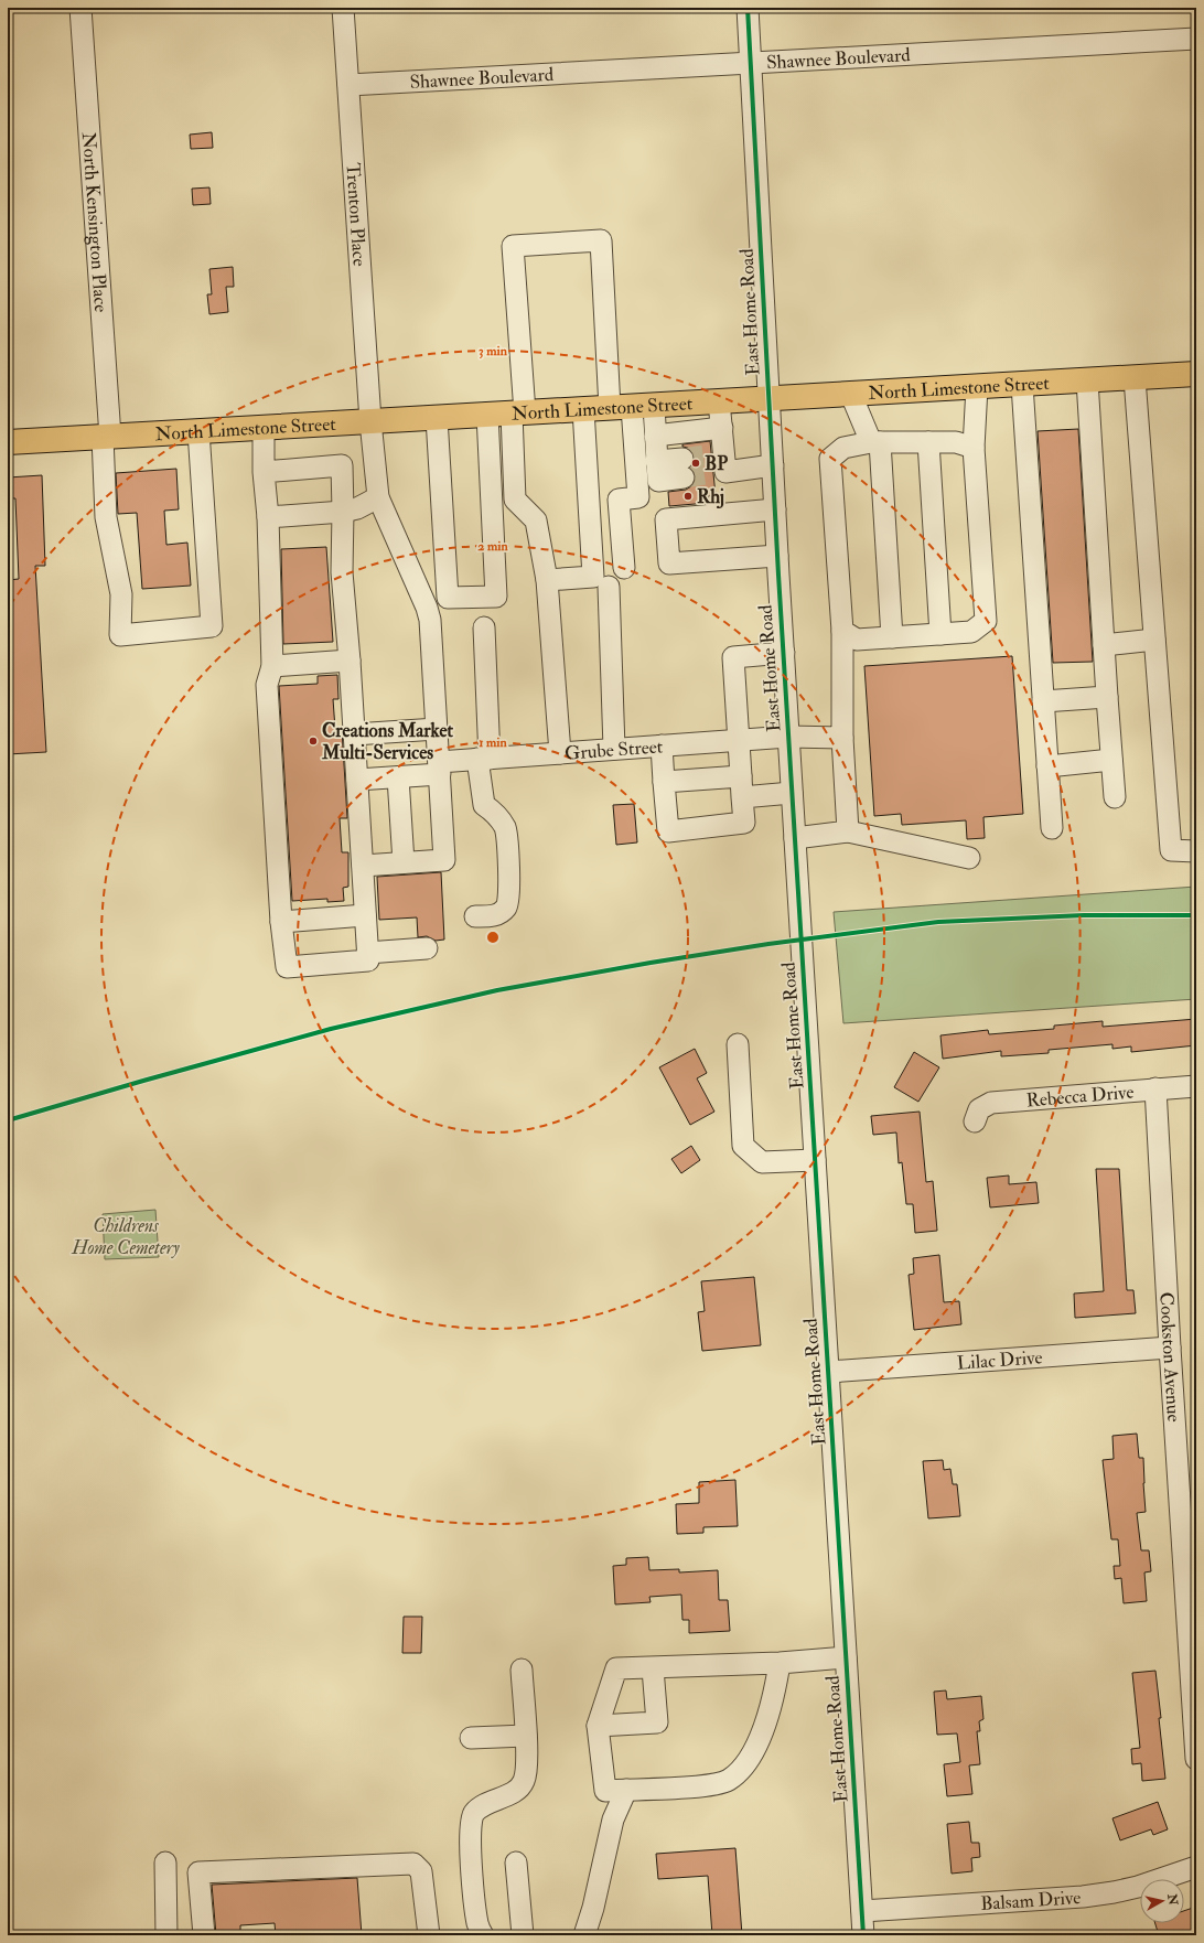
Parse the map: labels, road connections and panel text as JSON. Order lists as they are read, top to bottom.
{
  "streets": {
    "main road": ["North Limestone Street"],
    "street": [
      "Shawnee Boulevard",
      "Trenton Place",
      "North Kensington Place",
      "East Home Road",
      "Grube Street",
      "Rebecca Drive",
      "Cookston Avenue",
      "Lilac Drive",
      "Balsam Drive"
    ]
  },
  "crossings": [
    ["Shawnee Boulevard", "Trenton Place"],
    ["Shawnee Boulevard", "East Home Road"],
    ["Trenton Place", "North Limestone Street"],
    ["Trenton Place", "Grube Street"],
    ["North Kensington Place", "North Limestone Street"],
    ["East Home Road", "North Limestone Street"],
    ["East Home Road", "Grube Street"],
    ["East Home Road", "Lilac Drive"],
    ["East Home Road", "Balsam Drive"],
    ["Rebecca Drive", "Cookston Avenue"],
    ["Cookston Avenue", "Lilac Drive"]
  ],
  "parks": ["Childrens Home Cemetery"],
  "places": ["BP", "Rhj", "Creations Market Multi-Services"],
  "north": "right",
  "rings": ["3 min", "2 min", "1 min"]
}
